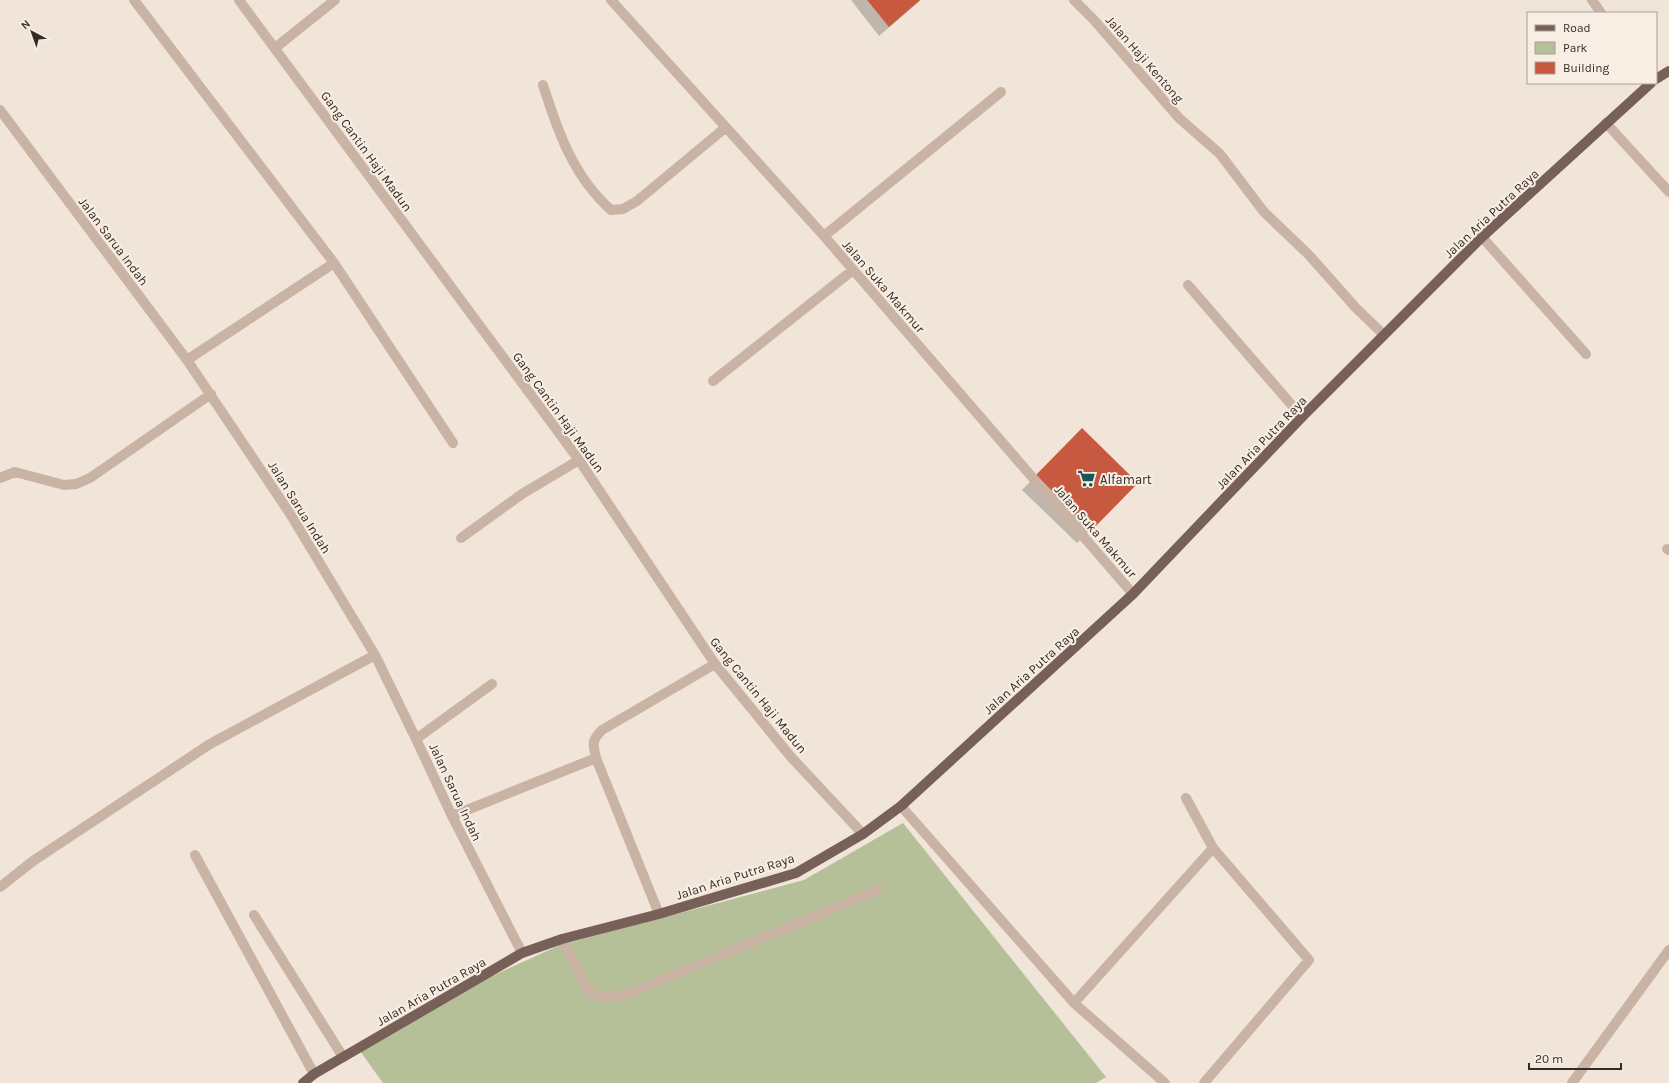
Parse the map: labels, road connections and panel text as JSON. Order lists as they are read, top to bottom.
{
  "streets": {
    "main road": ["Jalan Aria Putra Raya"],
    "street": [
      "Jalan Haji Kentong",
      "Gang Cantin Haji Madun",
      "Jalan Sarua Indah",
      "Jalan Suka Makmur"
    ]
  },
  "crossings": [
    ["Jalan Haji Kentong", "Jalan Aria Putra Raya"],
    ["Gang Cantin Haji Madun", "Jalan Aria Putra Raya"],
    ["Jalan Aria Putra Raya", "Jalan Sarua Indah"],
    ["Jalan Aria Putra Raya", "Jalan Suka Makmur"]
  ],
  "places": {
    "supermarket": ["Alfamart"]
  },
  "legend": ["Road", "Park", "Building"],
  "scale_bar": "20 m",
  "north": "top left"
}
